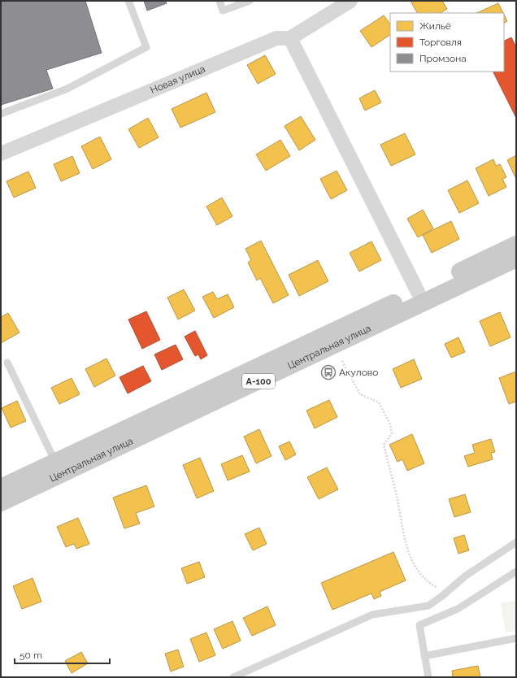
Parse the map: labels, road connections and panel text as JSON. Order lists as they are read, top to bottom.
{
  "streets": {
    "main road": ["Центральная улица", "А-100"],
    "street": ["Новая улица"]
  },
  "places": {
    "bus stop": ["Акулово"]
  },
  "legend": ["Жильё", "Торговля", "Промзона"],
  "scale_bar": "50 m"
}
